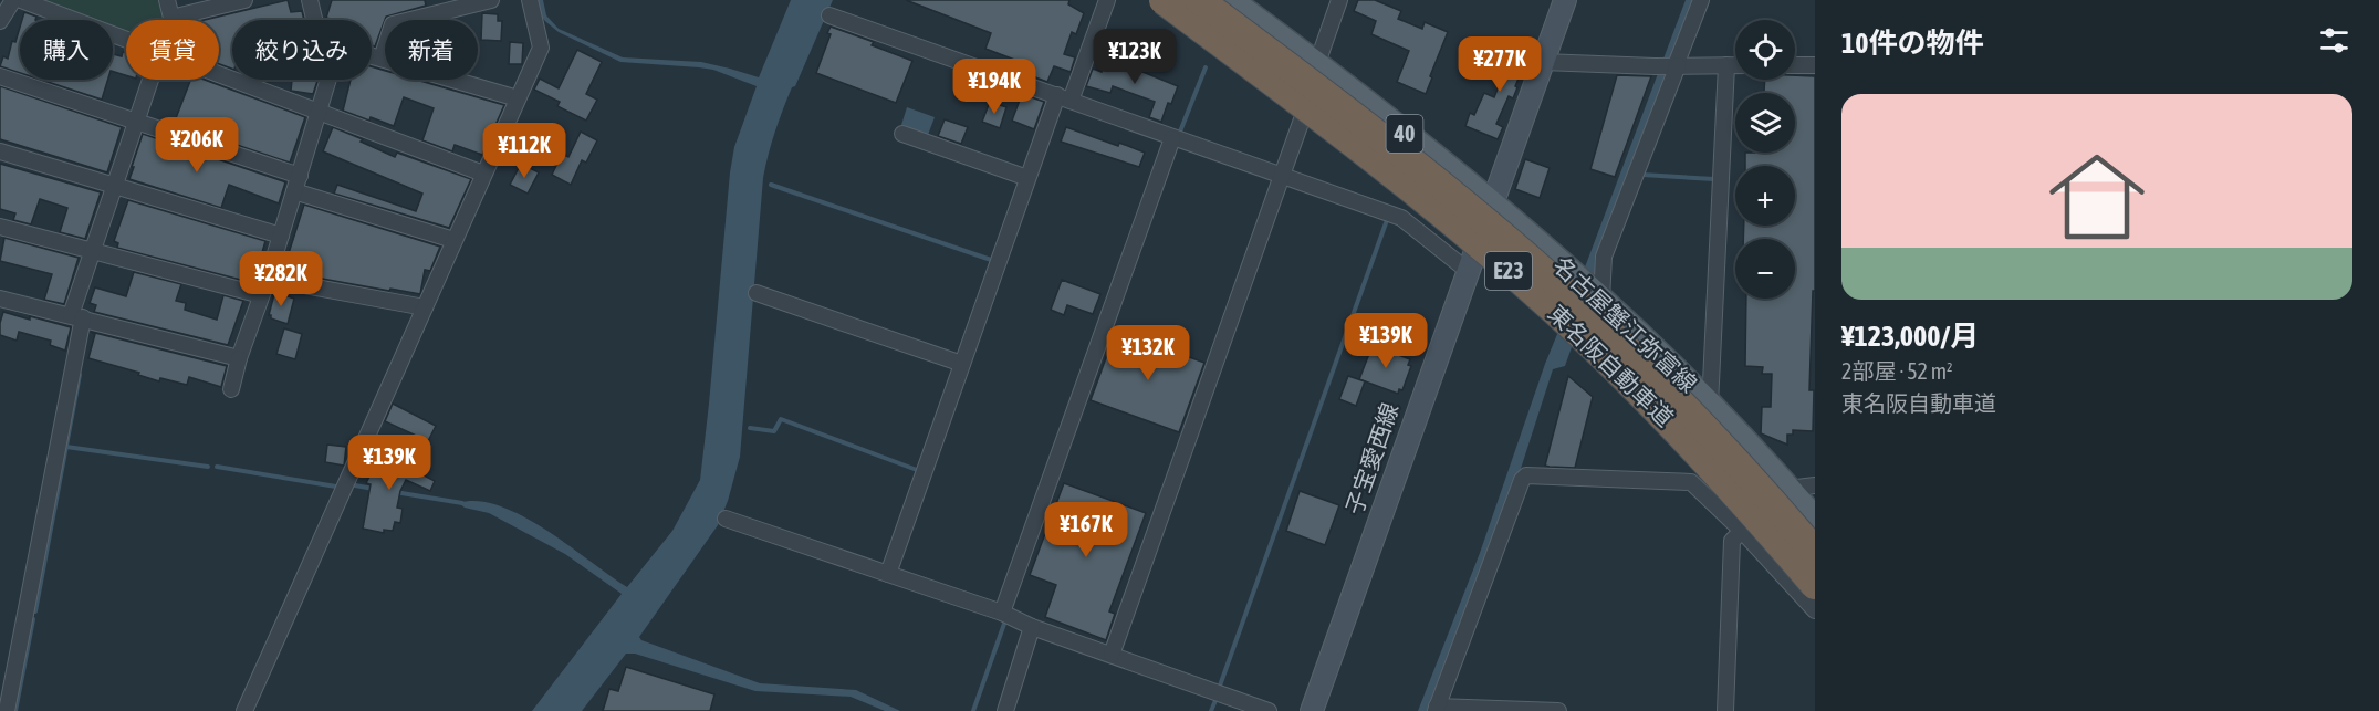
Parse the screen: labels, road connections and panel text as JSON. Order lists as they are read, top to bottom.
{
  "streets": {
    "highway": ["E23", "東名阪自動車道"],
    "main road": ["40", "名古屋蟹江弥富線", "子宝愛西線"]
  },
  "crossings": [
    ["名古屋蟹江弥富線", "子宝愛西線"]
  ],
  "page": {
    "heading": "10件の物件",
    "map_buttons": ["+", "−"],
    "chip": [
      "購入",
      "賃貸",
      "絞り込み",
      "新着"
    ],
    "price": [
      "¥123K",
      "¥277K",
      "¥194K",
      "¥206K",
      "¥112K",
      "¥282K",
      "¥139K",
      "¥132K",
      "¥139K",
      "¥167K"
    ],
    "list": [
      {
        "name": "¥123,000/月",
        "note": "2部屋 · 52 m² · 東名阪自動車道"
      }
    ]
  }
}
